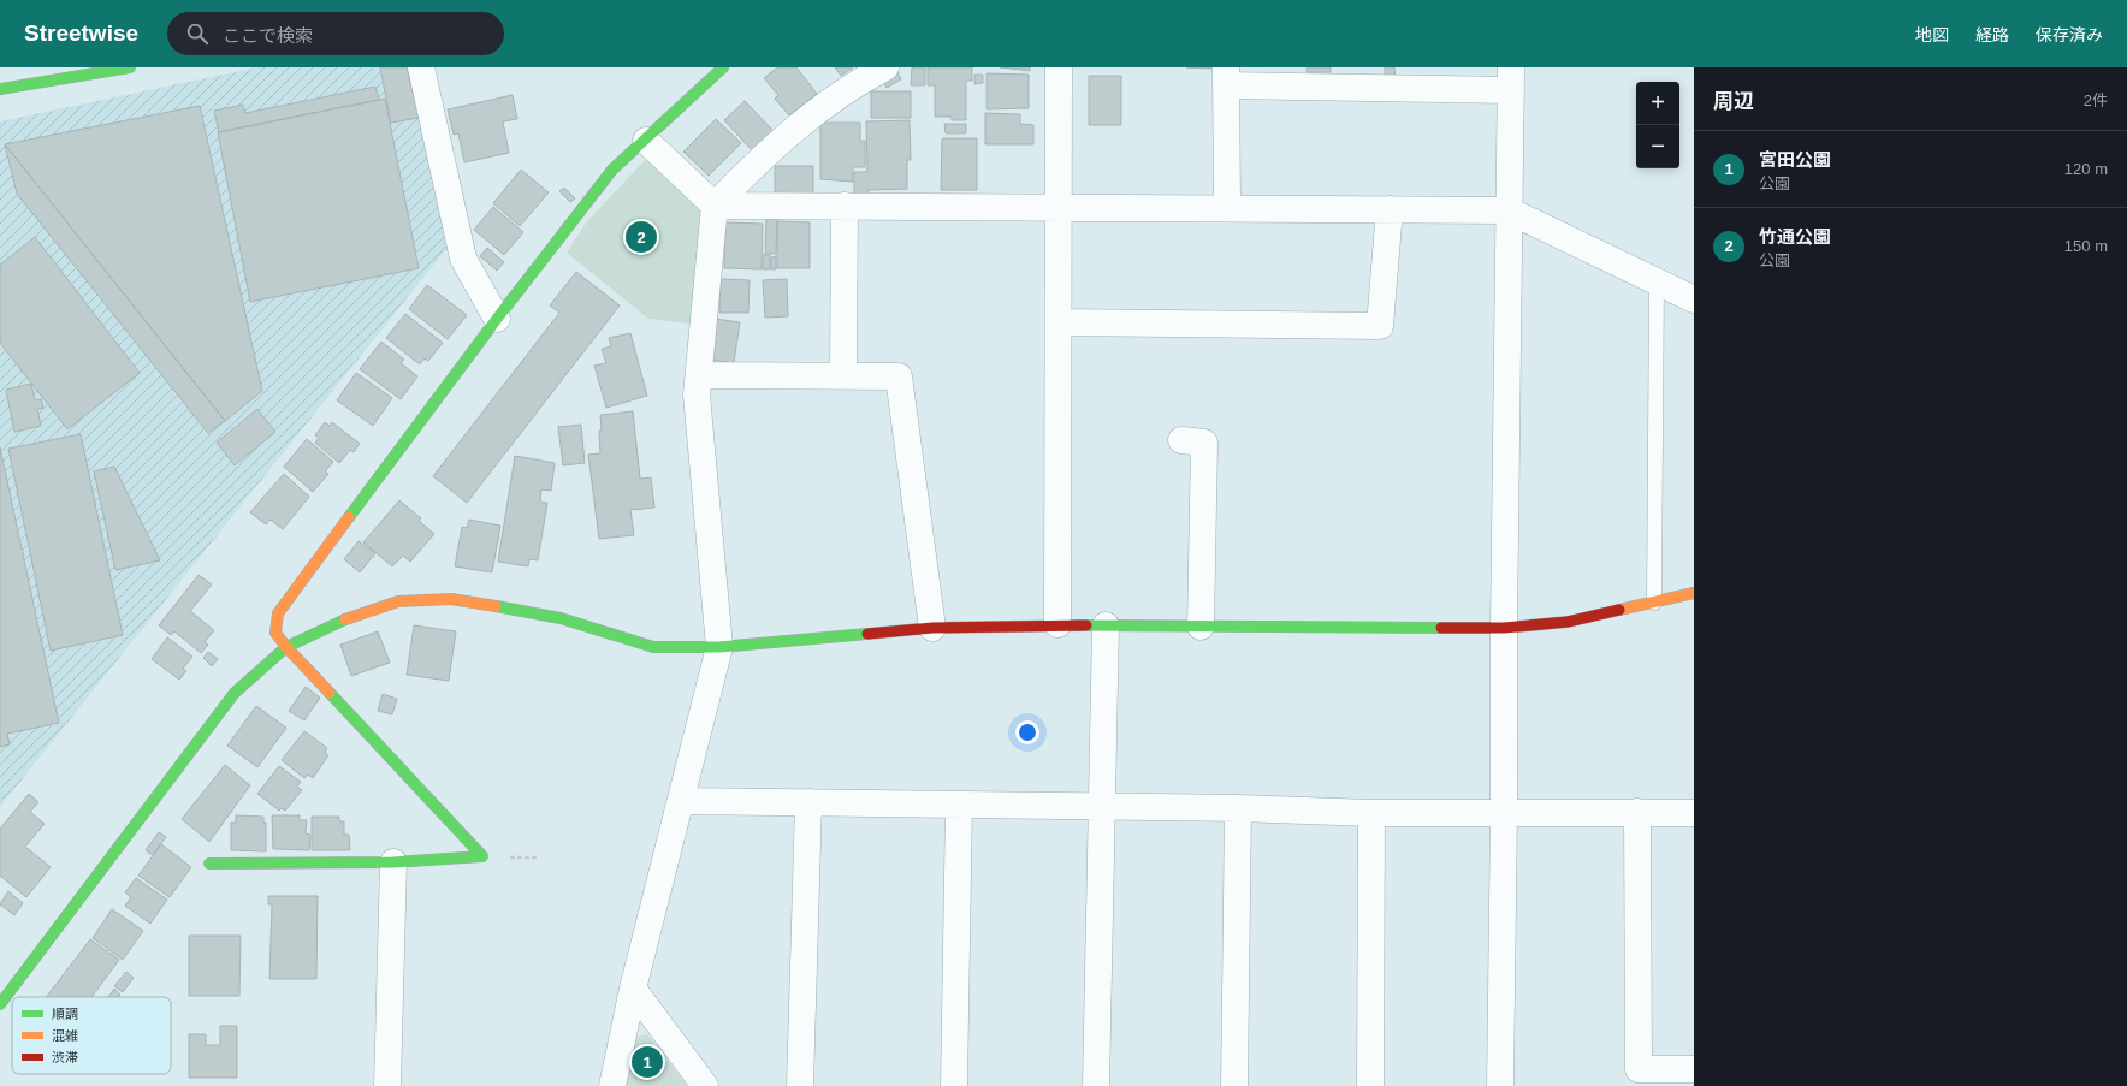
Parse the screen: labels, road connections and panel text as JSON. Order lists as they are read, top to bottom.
{
  "legend": ["順調", "混雑", "渋滞"],
  "page": {
    "header": "Streetwise",
    "search": "ここで検索",
    "nav": ["地図", "経路", "保存済み"],
    "heading": ["周辺", "2件"],
    "map_buttons": ["+", "−"],
    "list": [
      {
        "mark": "1",
        "name": "宮田公園",
        "note": "公園",
        "value": "120 m"
      },
      {
        "mark": "2",
        "name": "竹通公園",
        "note": "公園",
        "value": "150 m"
      }
    ],
    "pins": ["2", "1"]
  }
}
